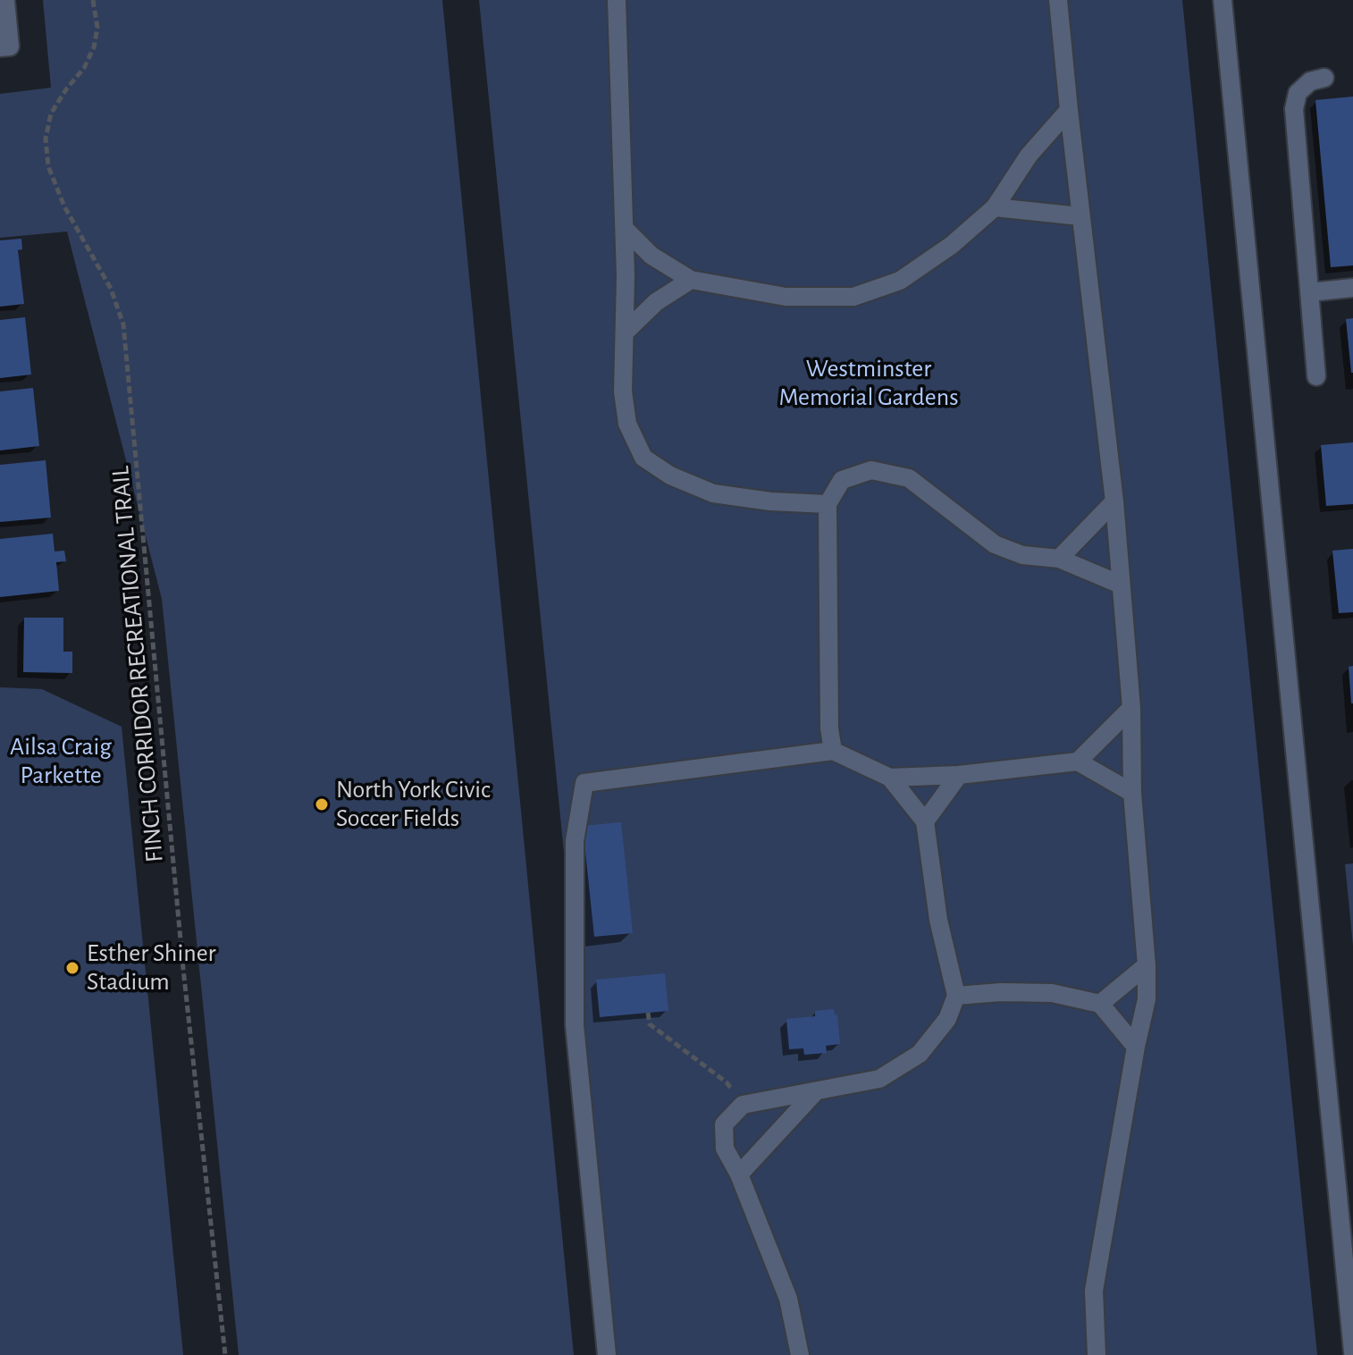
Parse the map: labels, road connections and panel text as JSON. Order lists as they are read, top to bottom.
{
  "streets": {
    "path": ["FINCH CORRIDOR RECREATIONAL TRAIL"]
  },
  "parks": ["Westminster Memorial Gardens", "Ailsa Craig Parkette"],
  "places": ["North York Civic Soccer Fields", "Esther Shiner Stadium"]
}
